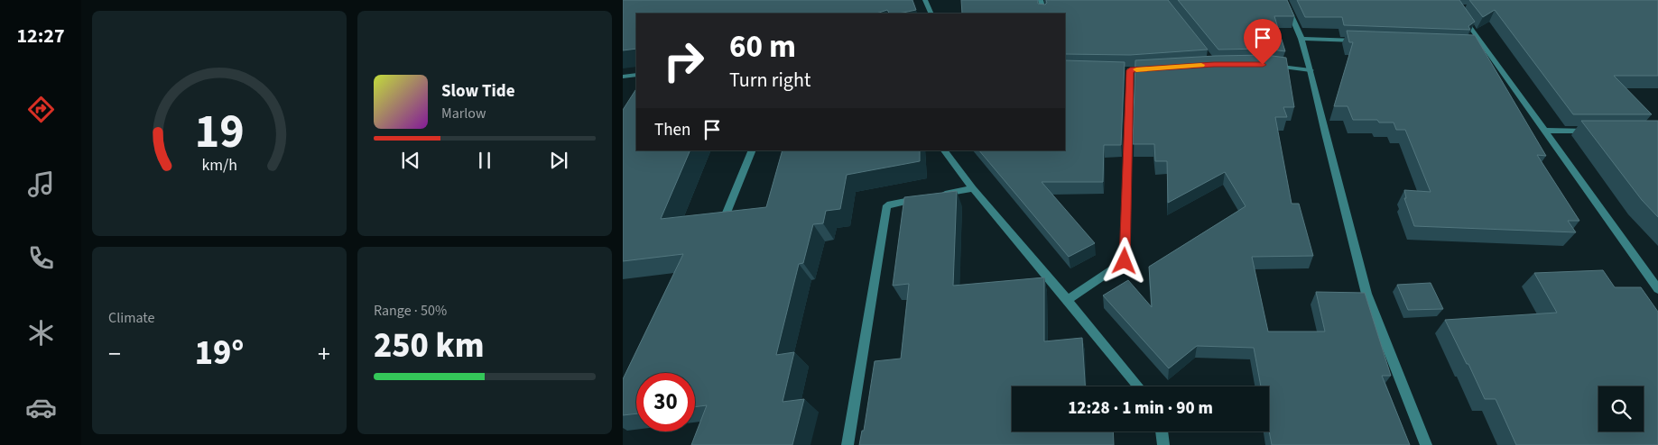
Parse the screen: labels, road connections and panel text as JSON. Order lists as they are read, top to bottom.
{
  "page": {
    "tabs": "12:27",
    "turn": ["60 m", "Turn right"],
    "song": ["Slow Tide", "Marlow"],
    "then": "Then",
    "tile": [
      "Climate",
      ["Range · 50%", "250 km"]
    ],
    "heat": ["−", "19°", "+"],
    "limit": "30",
    "trip": "12:28 · 1 min · 90 m",
    "gauge": ["19", "km/h"]
  }
}
